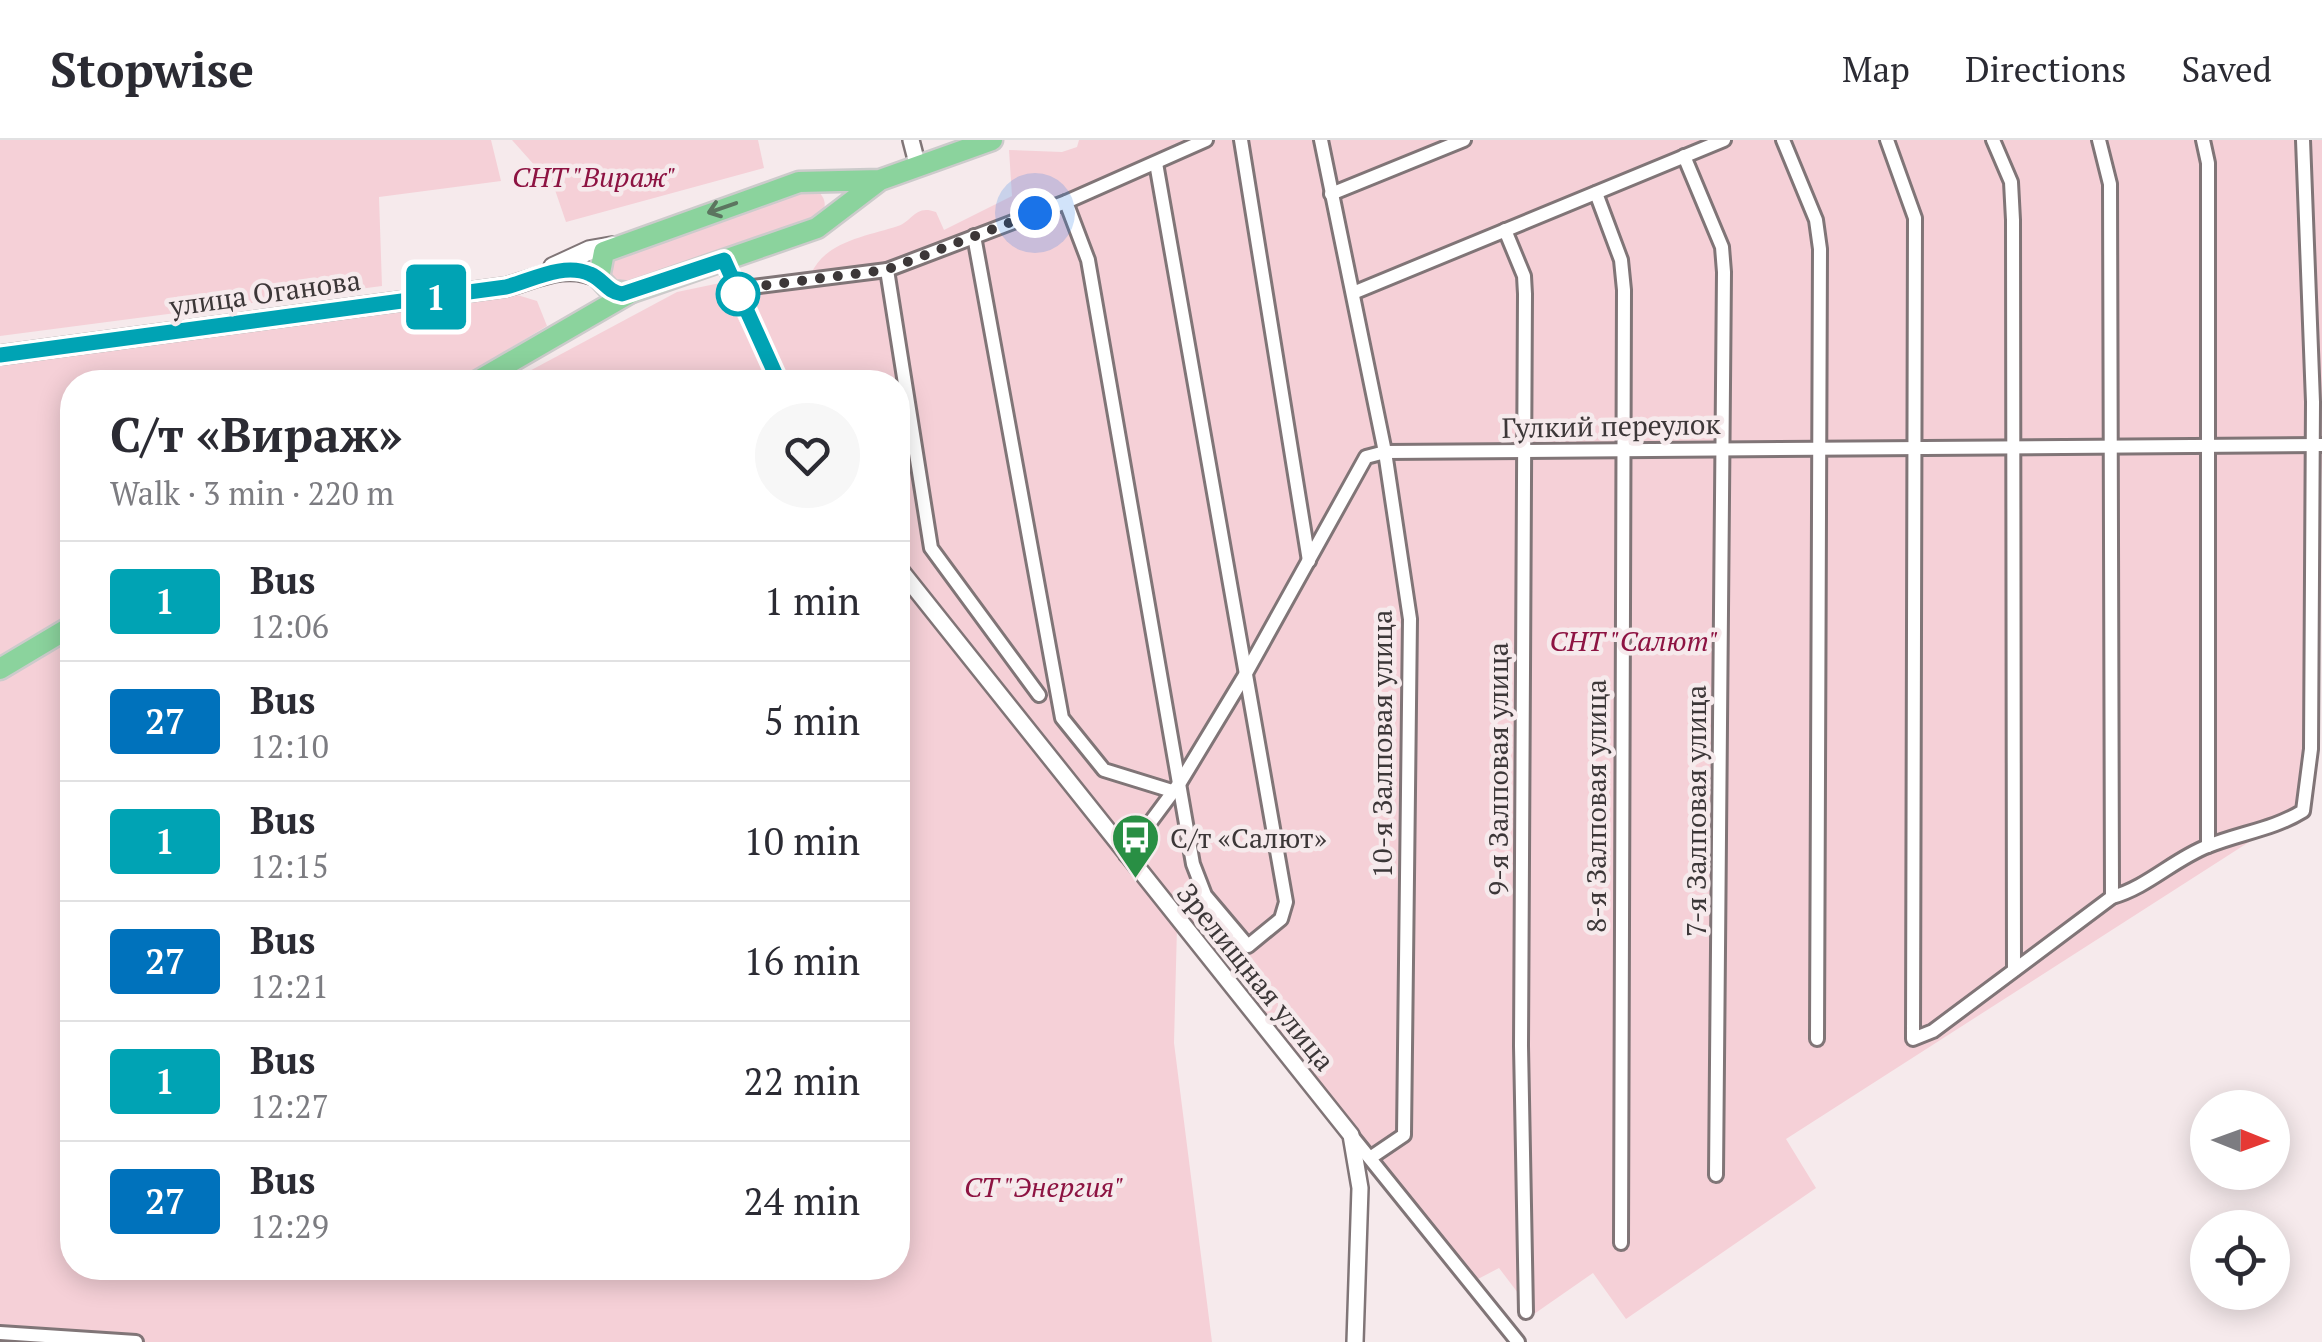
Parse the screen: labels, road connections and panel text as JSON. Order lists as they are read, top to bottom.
{
  "streets": {
    "main road": ["улица Оганова"],
    "street": [
      "Гулкий переулок",
      "10-я Залповая улица",
      "9-я Залповая улица",
      "8-я Залповая улица",
      "7-я Залповая улица",
      "Зрелищная улица"
    ]
  },
  "crossings": [
    ["Гулкий переулок", "10-я Залповая улица"],
    ["Гулкий переулок", "9-я Залповая улица"],
    ["Гулкий переулок", "8-я Залповая улица"],
    ["Гулкий переулок", "7-я Залповая улица"],
    ["10-я Залповая улица", "Зрелищная улица"]
  ],
  "parks": ["СНТ \"Вираж\"", "СНТ \"Салют\"", "СТ \"Энергия\""],
  "places": {
    "bus stop": ["С/т «Салют»"]
  },
  "lines": ["bus line 1"],
  "north": "right",
  "page": {
    "header": "Stopwise",
    "nav": ["Map", "Directions", "Saved"],
    "on_map": "1",
    "heading": ["С/т «Вираж»", "Walk · 3 min · 220 m"],
    "list": [
      {
        "mark": "1",
        "name": "Bus",
        "note": "12:06",
        "value": "1 min"
      },
      {
        "mark": "27",
        "name": "Bus",
        "note": "12:10",
        "value": "5 min"
      },
      {
        "mark": "1",
        "name": "Bus",
        "note": "12:15",
        "value": "10 min"
      },
      {
        "mark": "27",
        "name": "Bus",
        "note": "12:21",
        "value": "16 min"
      },
      {
        "mark": "1",
        "name": "Bus",
        "note": "12:27",
        "value": "22 min"
      },
      {
        "mark": "27",
        "name": "Bus",
        "note": "12:29",
        "value": "24 min"
      }
    ]
  }
}
